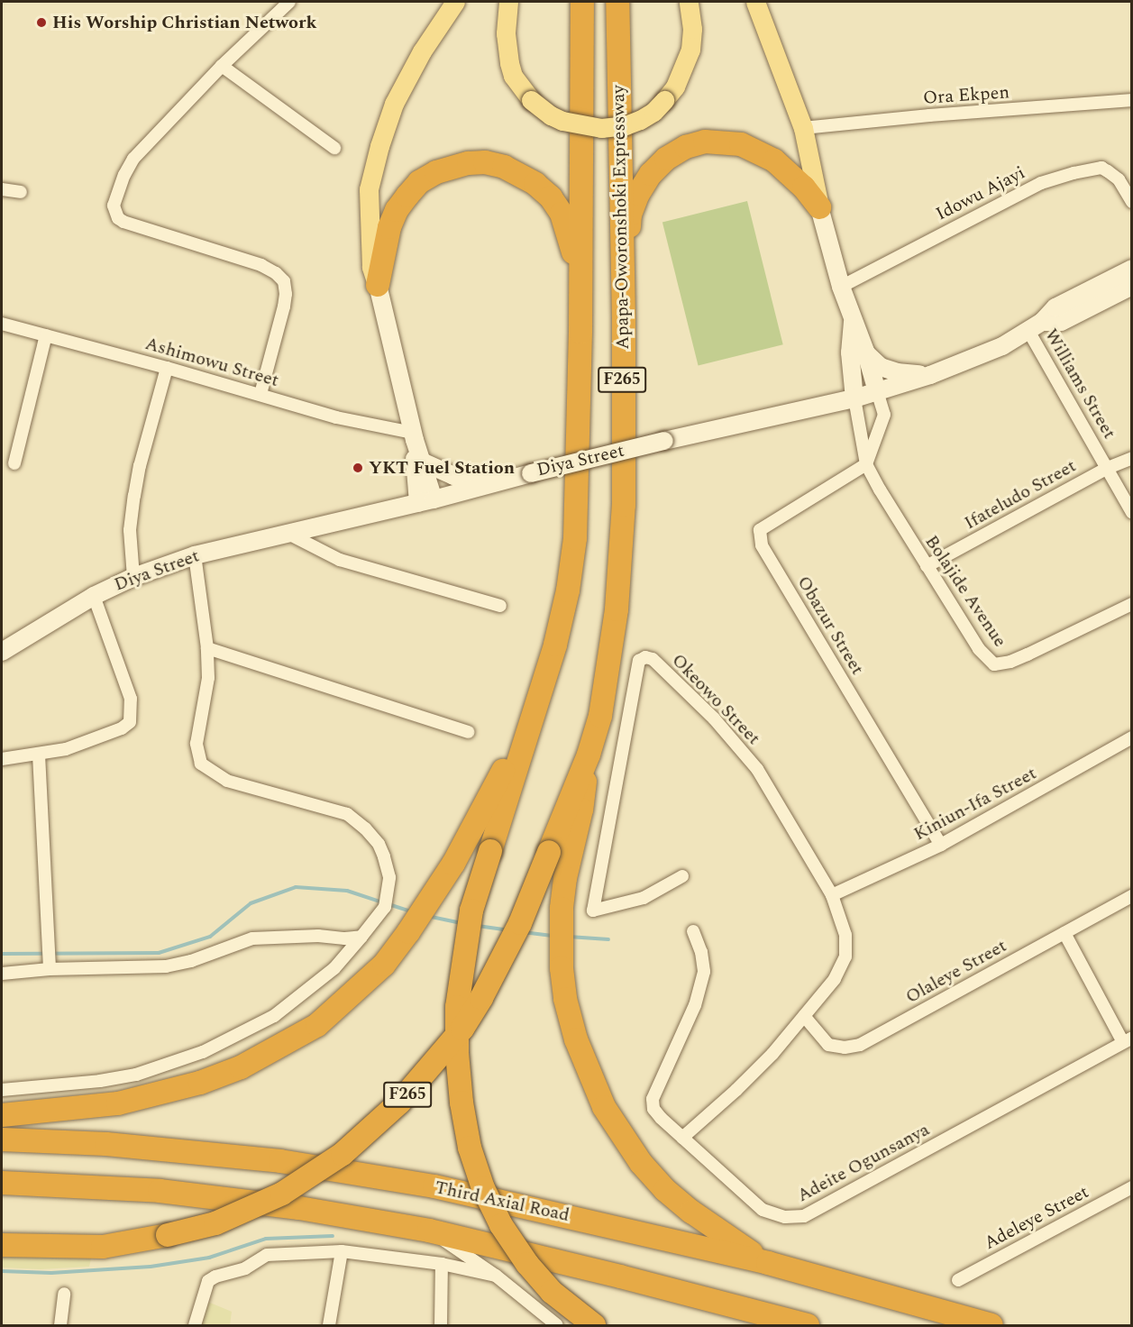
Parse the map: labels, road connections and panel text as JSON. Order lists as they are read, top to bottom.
{
  "streets": {
    "highway": ["Apapa-Oworonshoki Expressway", "F265", "Third Axial Road"],
    "main road": ["Diya Street"],
    "street": [
      "Ora Ekpen",
      "Idowu Ajayi",
      "Ashimowu Street",
      "Williams Street",
      "Ifateludo Street",
      "Bolajide Avenue",
      "Obazur Street",
      "Okeowo Street",
      "Kiniun-Ifa Street",
      "Olaleye Street",
      "Adeite Ogunsanya",
      "Adeleye Street"
    ]
  },
  "crossings": [
    ["Apapa-Oworonshoki Expressway", "F265"],
    ["Williams Street", "Diya Street"],
    ["Williams Street", "Ifateludo Street"],
    ["Diya Street", "Bolajide Avenue"],
    ["Ifateludo Street", "Bolajide Avenue"],
    ["Bolajide Avenue", "Obazur Street"],
    ["Obazur Street", "Kiniun-Ifa Street"],
    ["Okeowo Street", "Kiniun-Ifa Street"],
    ["Okeowo Street", "Olaleye Street"],
    ["Okeowo Street", "Adeite Ogunsanya"]
  ],
  "places": ["His Worship Christian Network", "YKT Fuel Station"]
}
